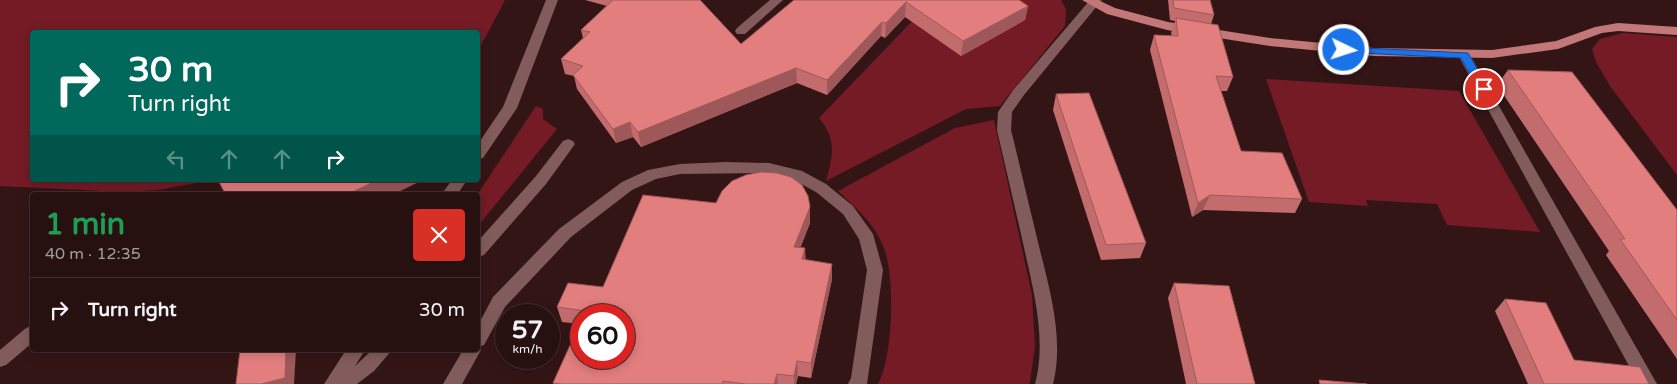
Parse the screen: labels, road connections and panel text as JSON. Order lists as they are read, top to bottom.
{
  "page": {
    "turn": ["30 m", "Turn right"],
    "heading": ["1 min", "40 m · 12:35"],
    "list": [
      {
        "name": "Turn right",
        "value": "30 m"
      }
    ],
    "speed": "57 km/h",
    "limit": "60"
  }
}
